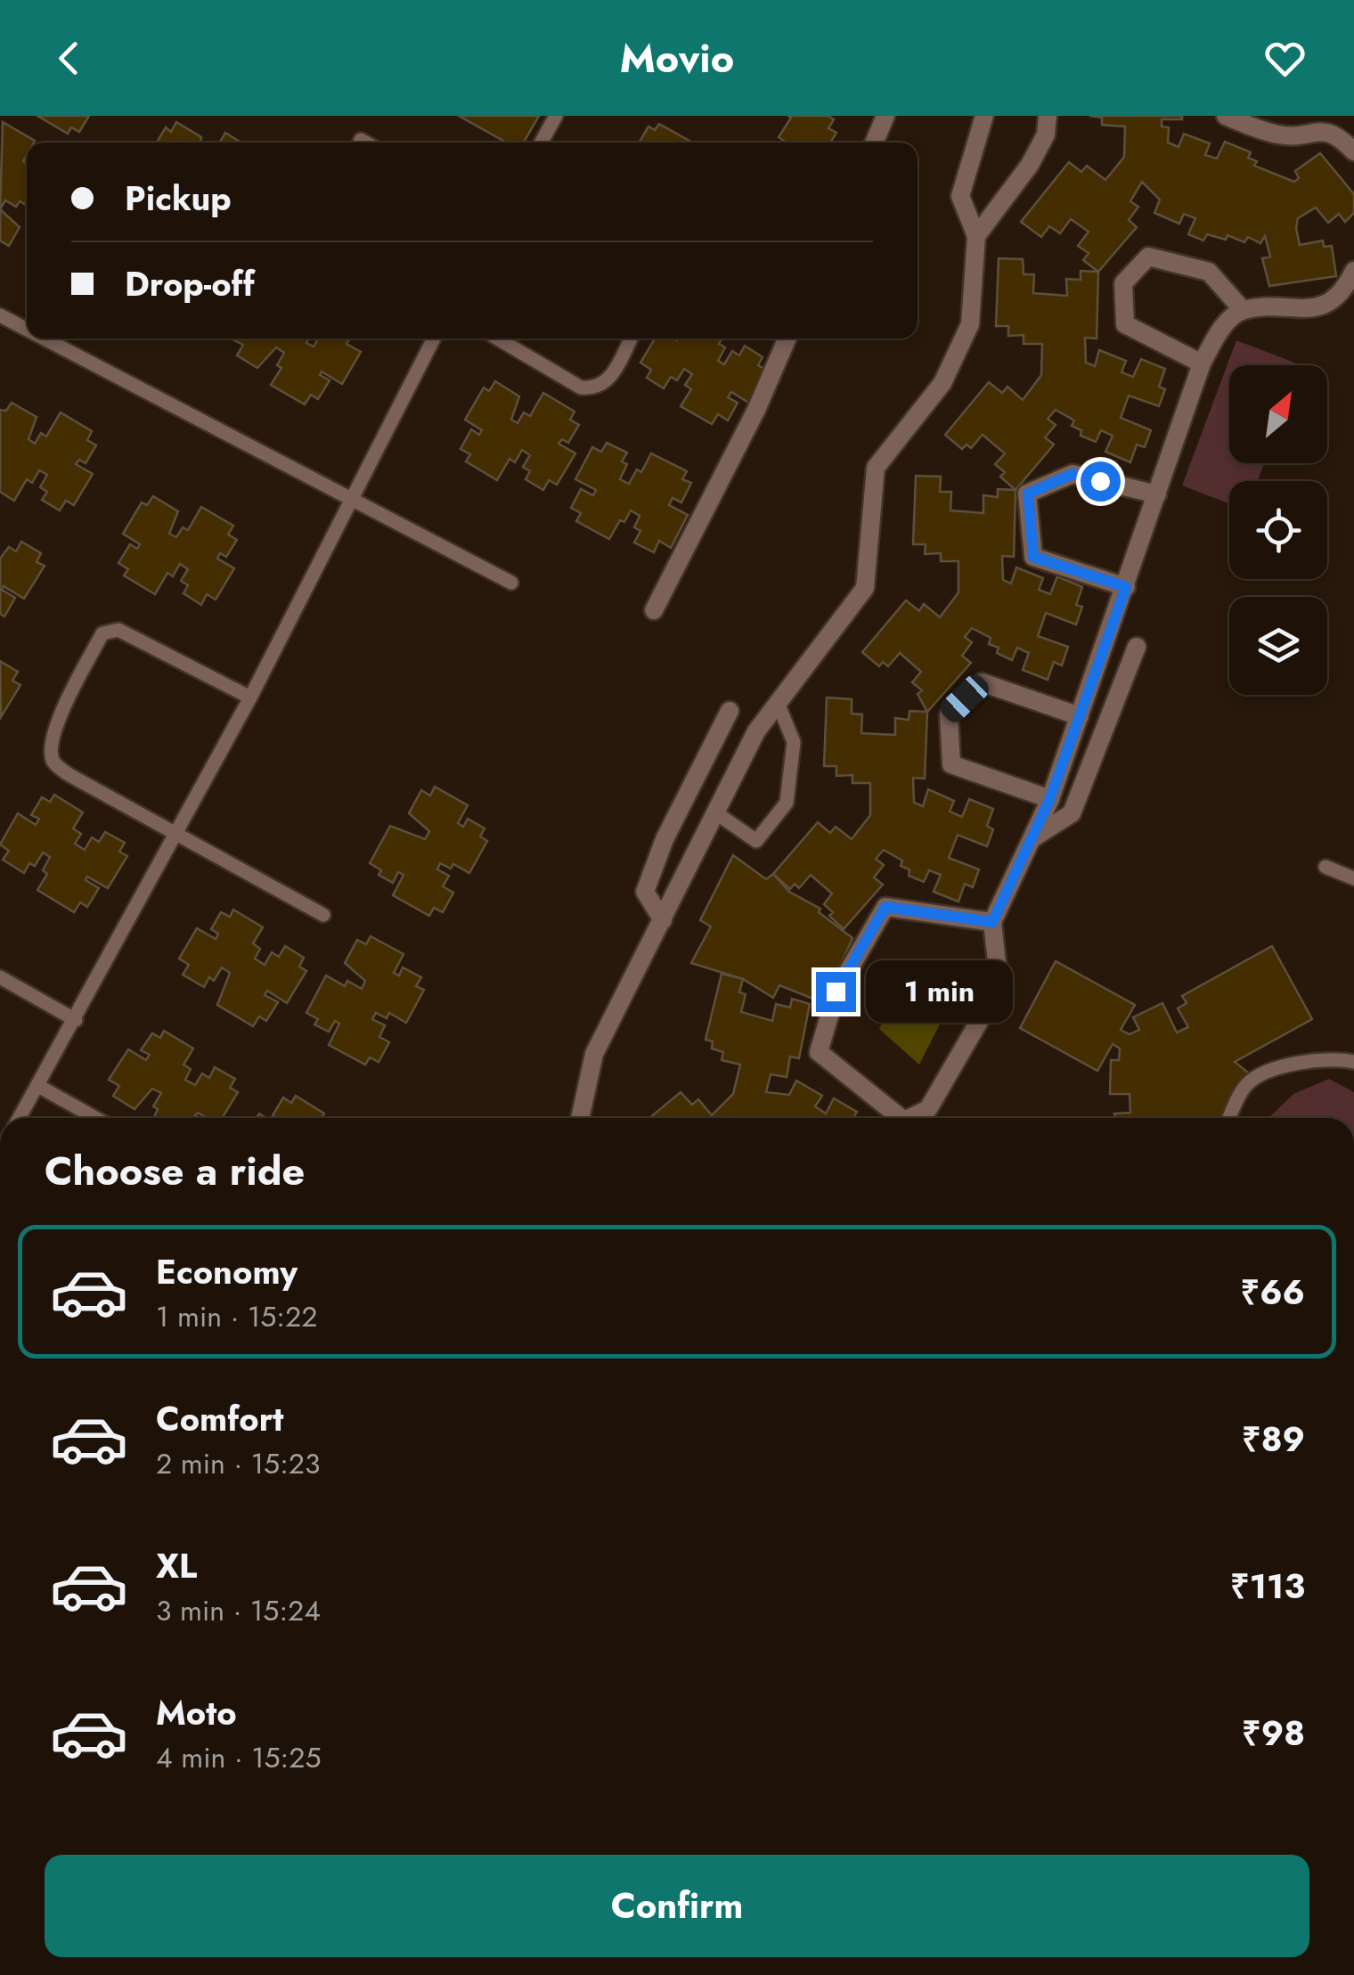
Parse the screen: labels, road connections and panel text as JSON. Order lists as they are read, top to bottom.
{
  "north": "top right",
  "page": {
    "header": "Movio",
    "banner": ["Pickup", "Drop-off"],
    "bubble": "1 min",
    "heading": "Choose a ride",
    "list": [
      {
        "name": "Economy",
        "note": "1 min · 15:22",
        "value": "₹66"
      },
      {
        "name": "Comfort",
        "note": "2 min · 15:23",
        "value": "₹89"
      },
      {
        "name": "XL",
        "note": "3 min · 15:24",
        "value": "₹113"
      },
      {
        "name": "Moto",
        "note": "4 min · 15:25",
        "value": "₹98"
      }
    ],
    "buttons": "Confirm"
  }
}
